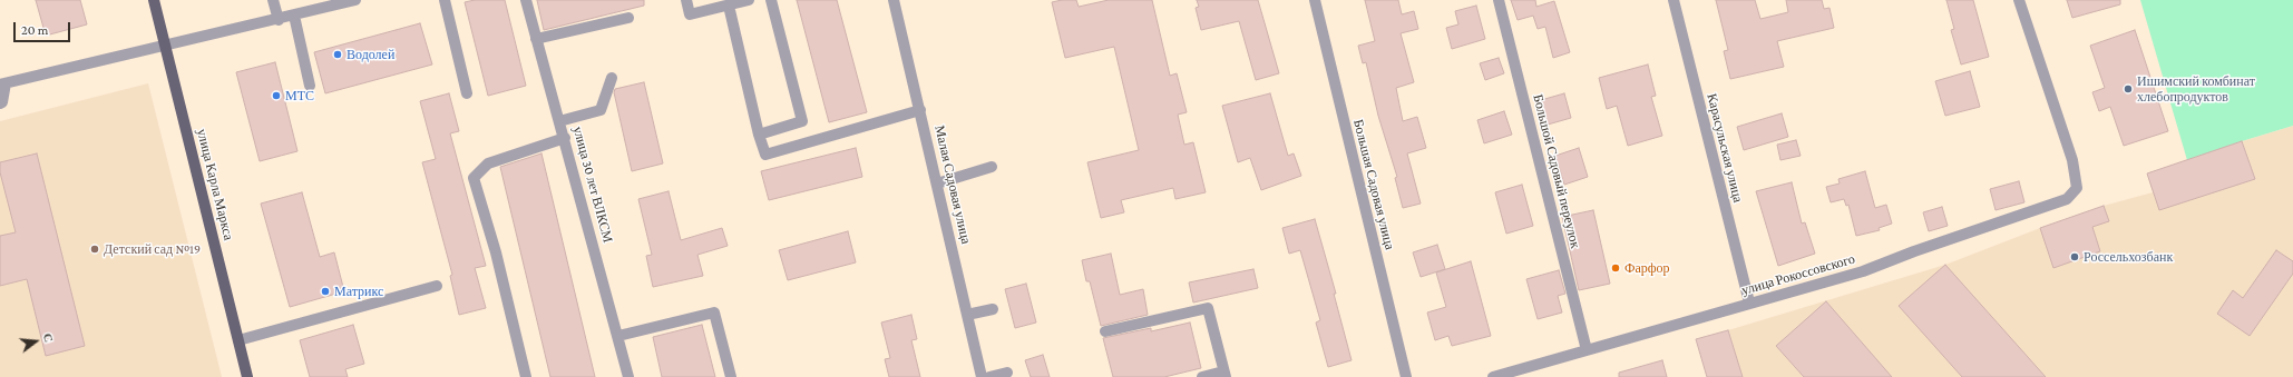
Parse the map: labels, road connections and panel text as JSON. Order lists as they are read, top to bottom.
{
  "streets": {
    "main road": ["улица Карла Маркса"],
    "street": [
      "Карасульская улица",
      "Большой Садовый переулок",
      "улица 30 лет ВЛКСМ",
      "Малая Садовая улица",
      "Большая Садовая улица",
      "улица Рокоссовского"
    ]
  },
  "crossings": [
    ["Карасульская улица", "улица Рокоссовского"],
    ["Большой Садовый переулок", "улица Рокоссовского"]
  ],
  "places": [
    "Водолей",
    "Ишимский комбинат хлебопродуктов",
    "МТС",
    "Детский сад №19",
    "Россельхозбанк",
    "Фарфор",
    "Матрикс"
  ],
  "scale_bar": "20 m",
  "north": "right"
}
